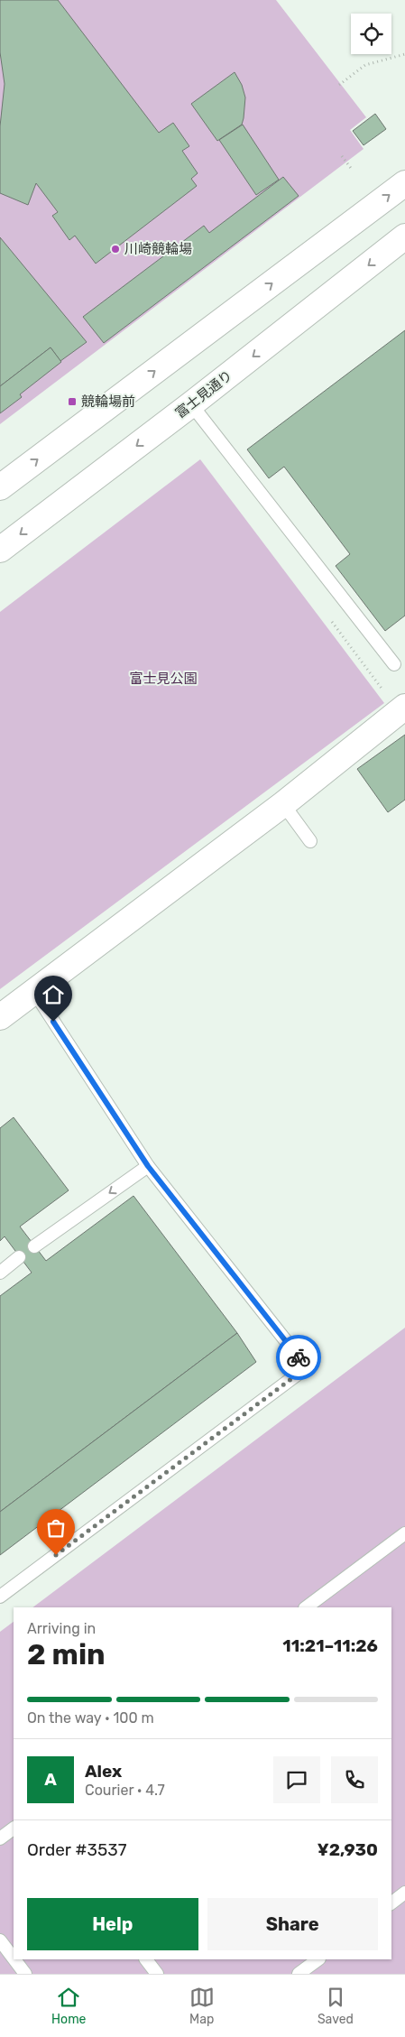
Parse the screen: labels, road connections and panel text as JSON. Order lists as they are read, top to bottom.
{
  "streets": {
    "main road": ["富士見通り"]
  },
  "parks": ["富士見公園"],
  "places": {
    "other": ["川崎競輪場"],
    "transit": ["競輪場前"]
  },
  "page": {
    "heading": ["2 min", "Arriving in", "11:21–11:26"],
    "panel": [
      "Alex",
      "Courier · 4.7",
      "Order #3537",
      "¥2,930"
    ],
    "bar": "On the way · 100 m",
    "round": "A",
    "buttons": ["Help", "Share"],
    "tabs": ["Home", "Map", "Saved"]
  }
}
